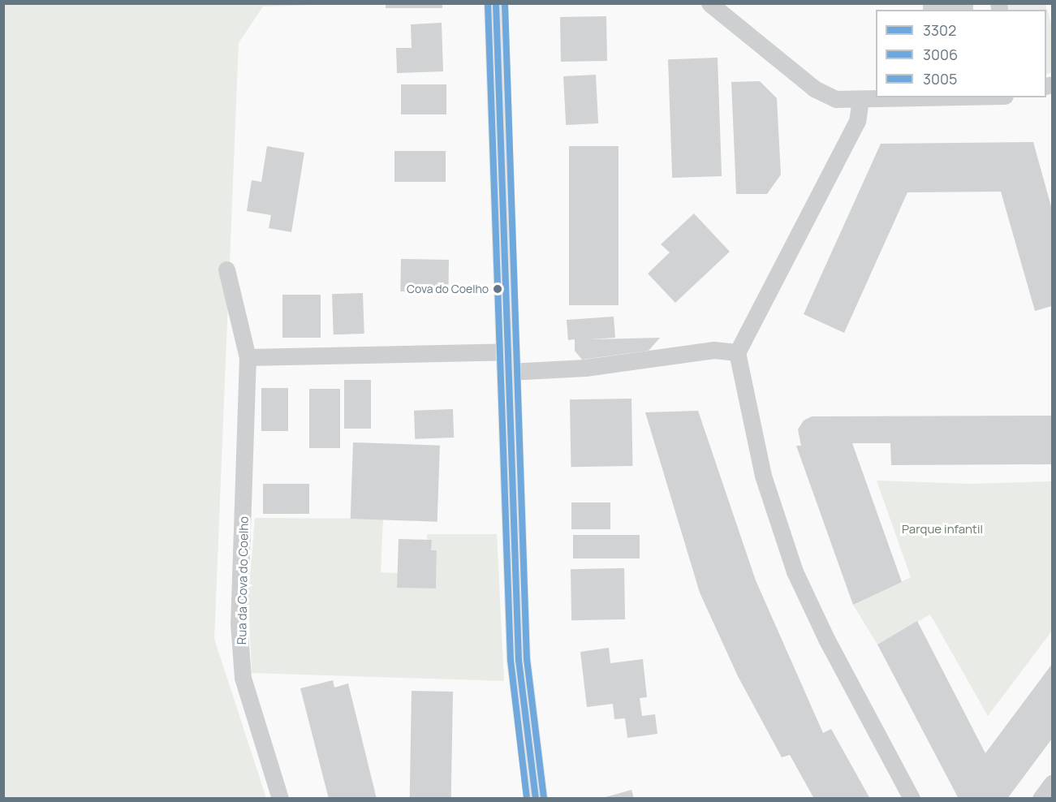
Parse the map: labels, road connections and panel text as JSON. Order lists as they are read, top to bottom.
{
  "streets": {
    "street": ["Rua da Cova do Coelho"]
  },
  "parks": ["Parque infantil"],
  "places": ["Cova do Coelho"],
  "lines": ["transit line 3302", "transit line 3006", "transit line 3005"],
  "legend": ["3302", "3006", "3005"]
}
